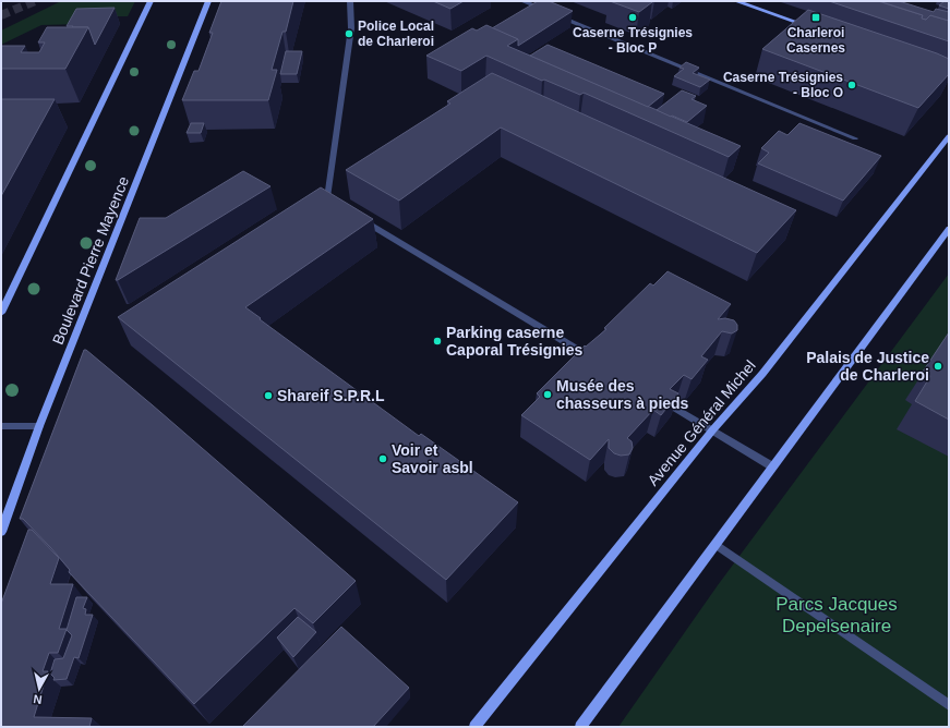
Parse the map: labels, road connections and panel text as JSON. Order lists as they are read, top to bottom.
{
  "streets": {
    "street": ["Boulevard Pierre Mayence", "Avenue Général Michel"]
  },
  "parks": ["Parcs Jacques Depelsenaire"],
  "places": {
    "other": [
      "Caserne Trésignies - Bloc P",
      "Police Local de Charleroi",
      "Caserne Trésignies - Bloc O",
      "Parking caserne Caporal Trésignies",
      "Palais de Justice de Charleroi",
      "Musée des chasseurs à pieds",
      "Shareif S.P.R.L",
      "Voir et Savoir asbl"
    ],
    "transit": ["Charleroi Casernes"]
  },
  "north": "bottom"
}
